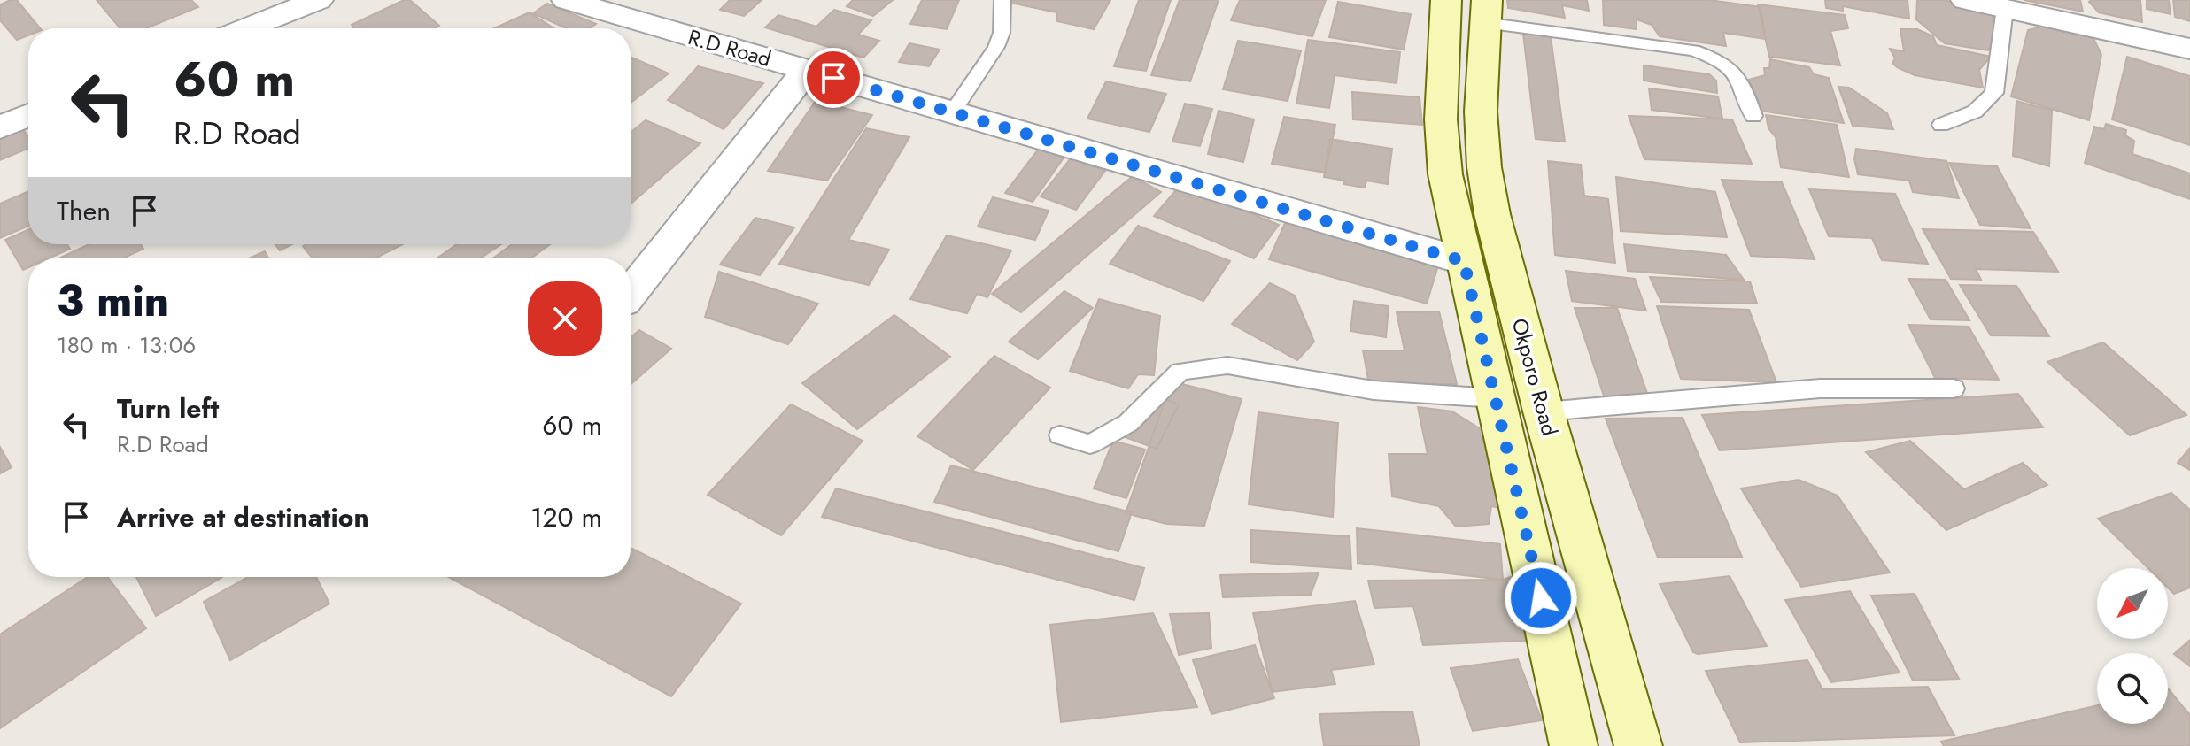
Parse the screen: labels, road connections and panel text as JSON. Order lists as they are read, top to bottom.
{
  "streets": {
    "main road": ["Okporo Road"],
    "street": ["R.D Road"]
  },
  "crossings": [
    ["R.D Road", "Okporo Road"]
  ],
  "north": "bottom left",
  "page": {
    "turn": ["60 m", "R.D Road"],
    "then": "Then",
    "heading": ["3 min", "180 m · 13:06"],
    "list": [
      {
        "name": "Turn left",
        "note": "R.D Road",
        "value": "60 m"
      },
      {
        "name": "Arrive at destination",
        "value": "120 m"
      }
    ]
  }
}
